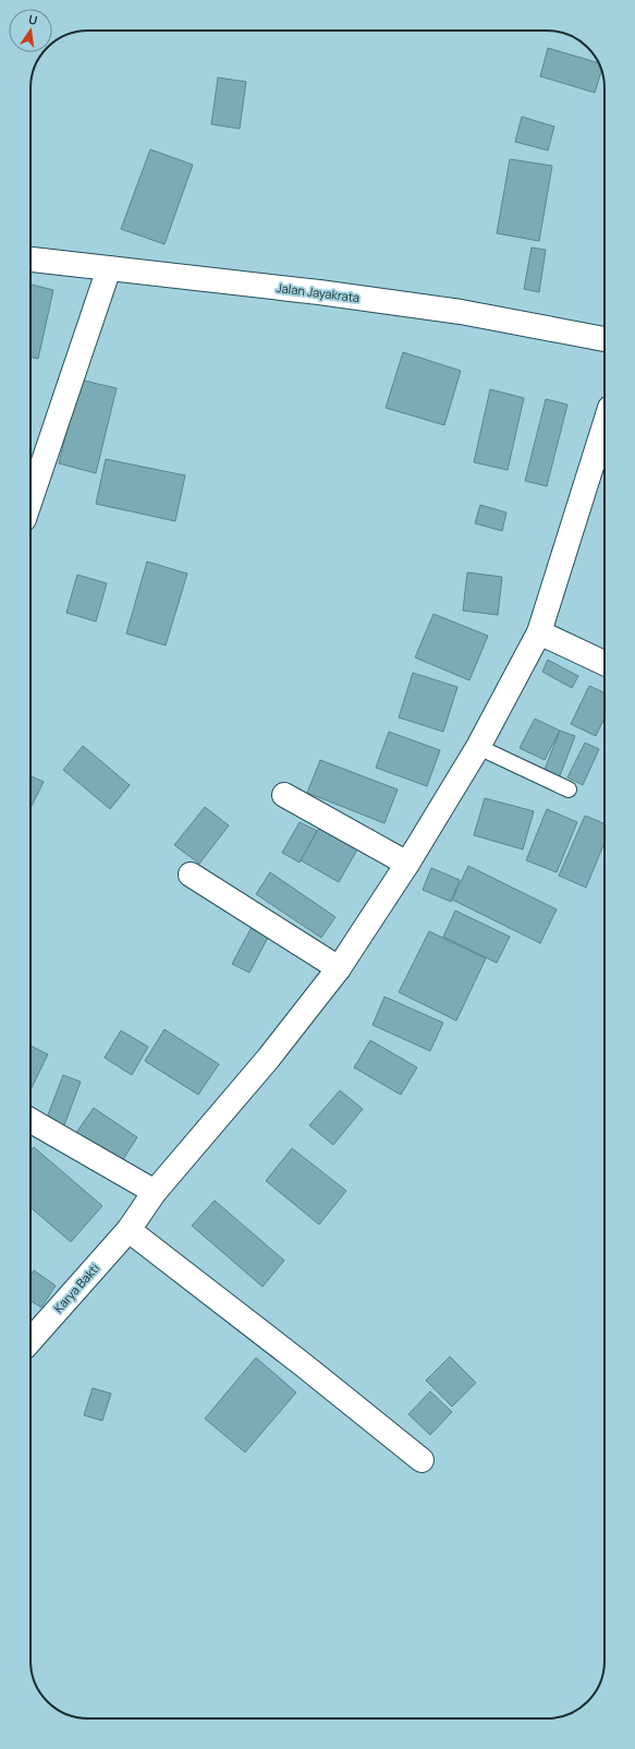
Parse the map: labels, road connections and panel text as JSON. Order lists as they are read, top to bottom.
{
  "streets": {
    "street": ["Jalan Jayakrata", "Karya Bakti"]
  },
  "north": "top"
}
